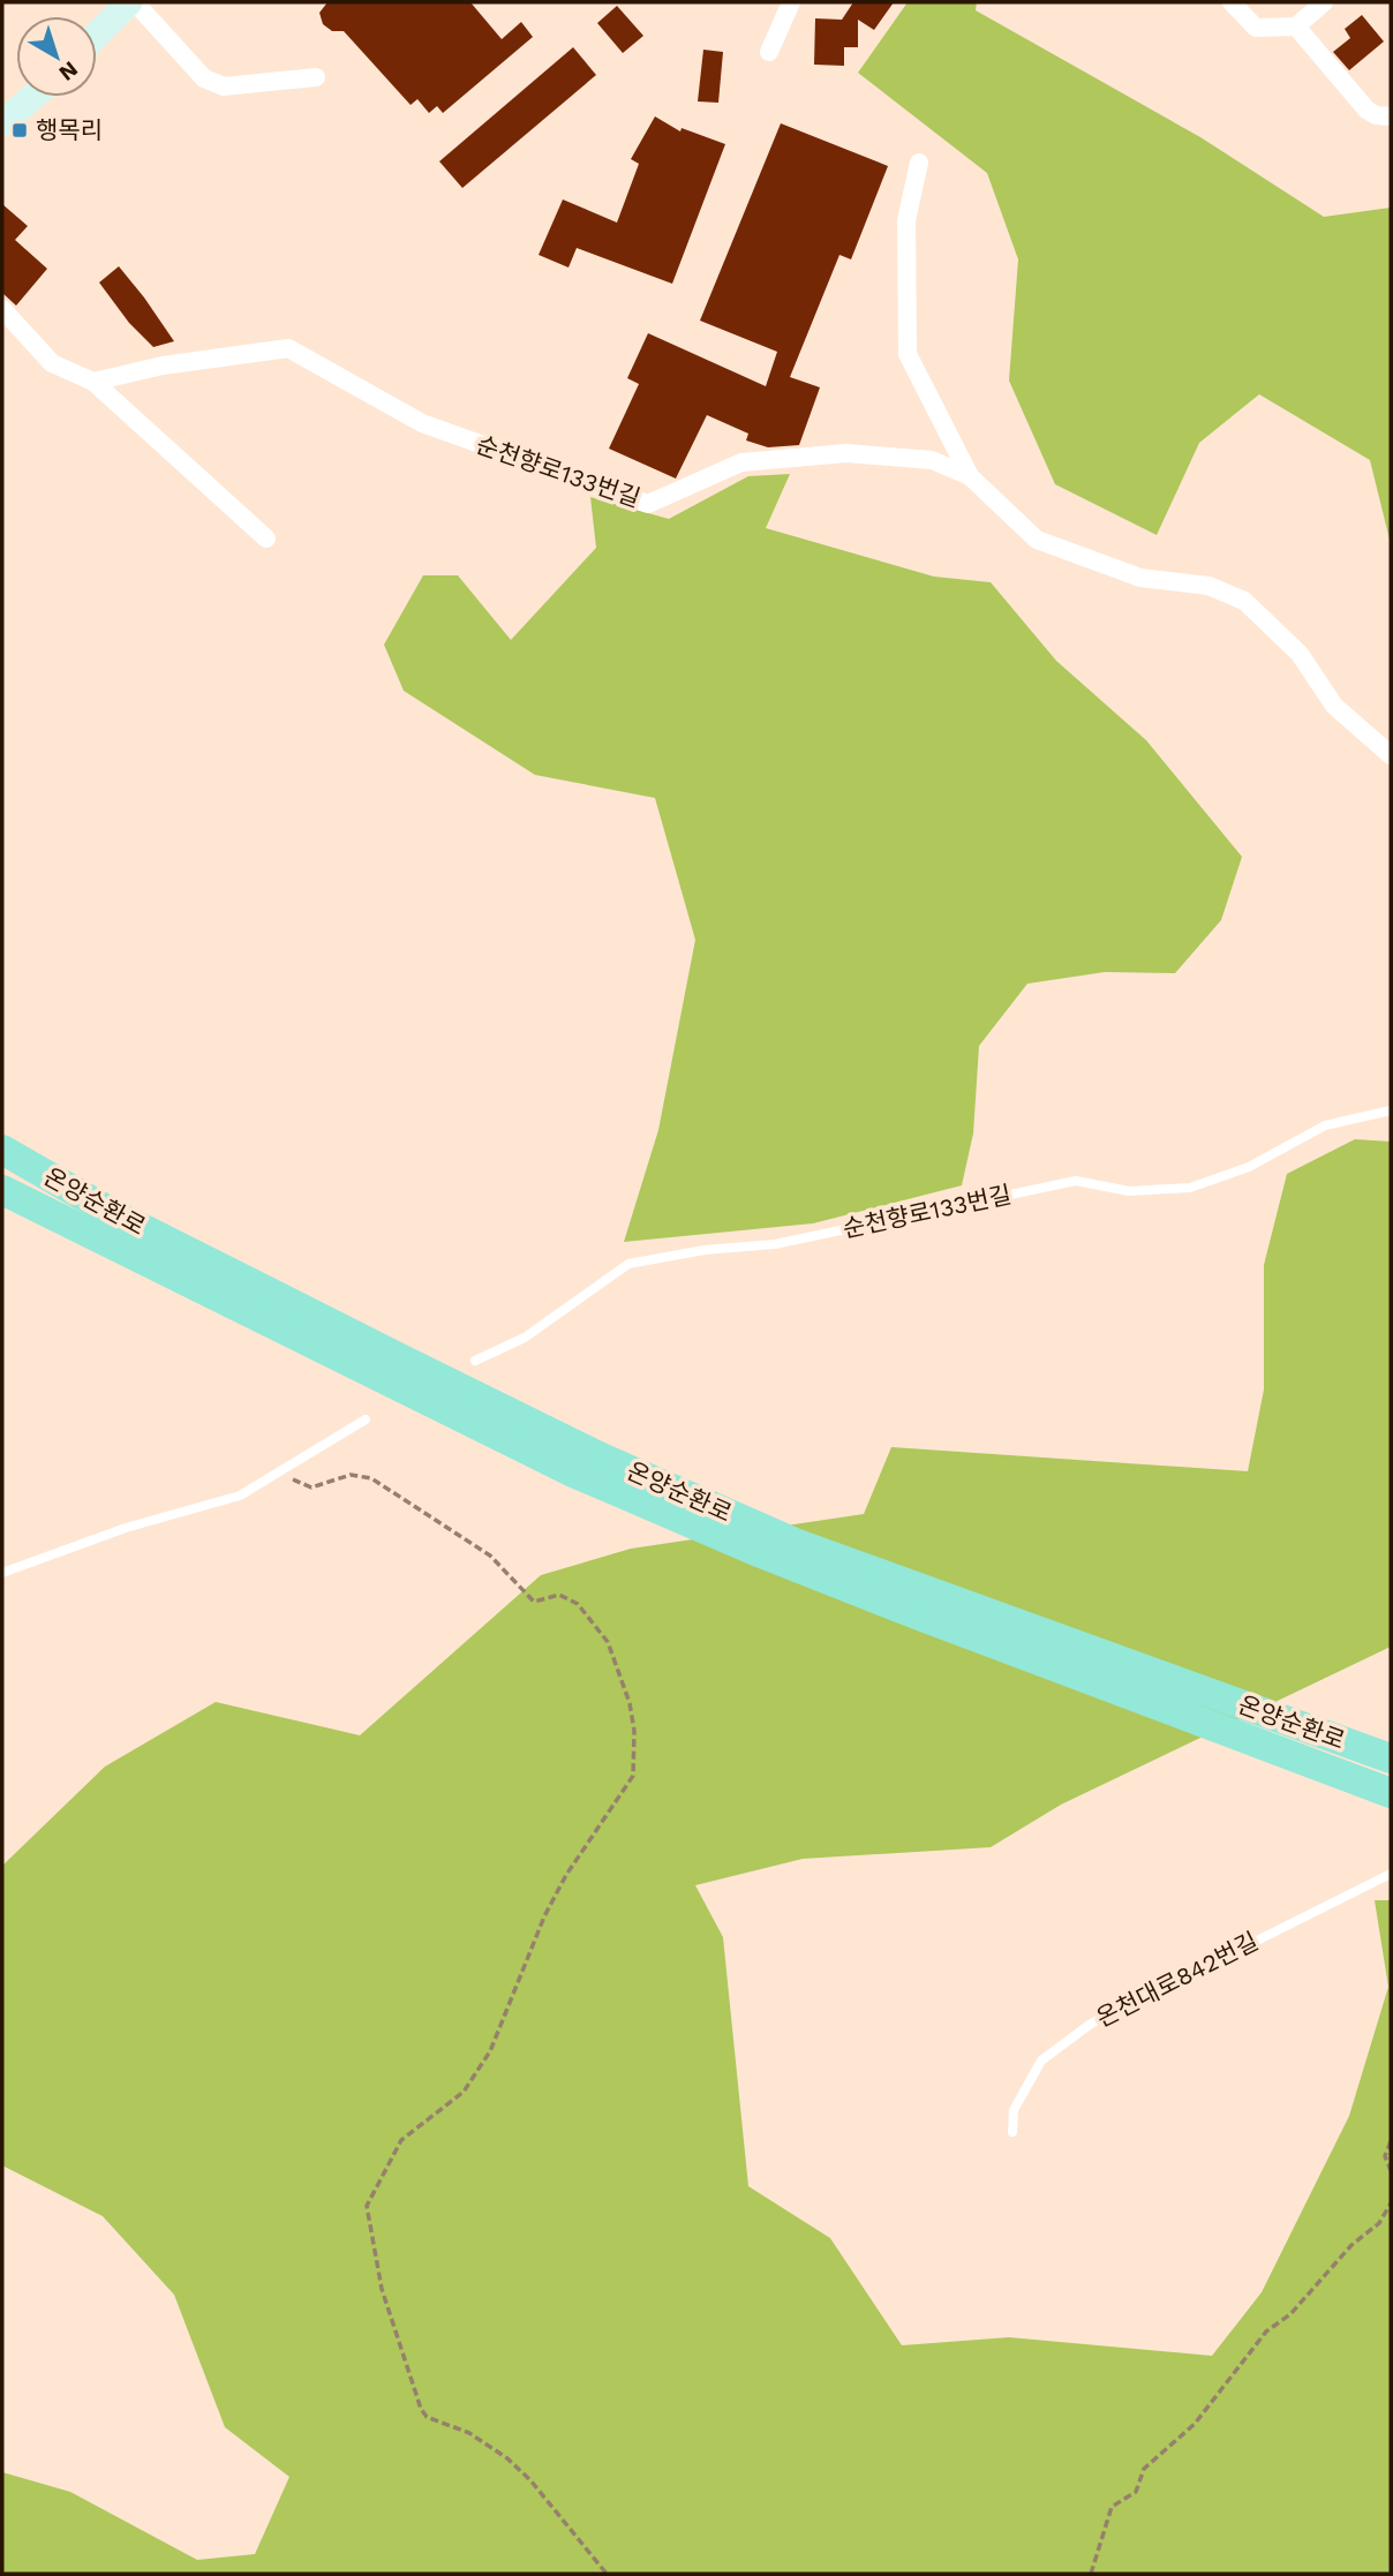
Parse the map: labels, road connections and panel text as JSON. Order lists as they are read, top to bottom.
{
  "streets": {
    "highway": ["온양순환로"],
    "street": ["순천향로133번길"],
    "lane": ["온천대로842번길"]
  },
  "places": {
    "transit": ["행목리"]
  },
  "north": "bottom right"
}
